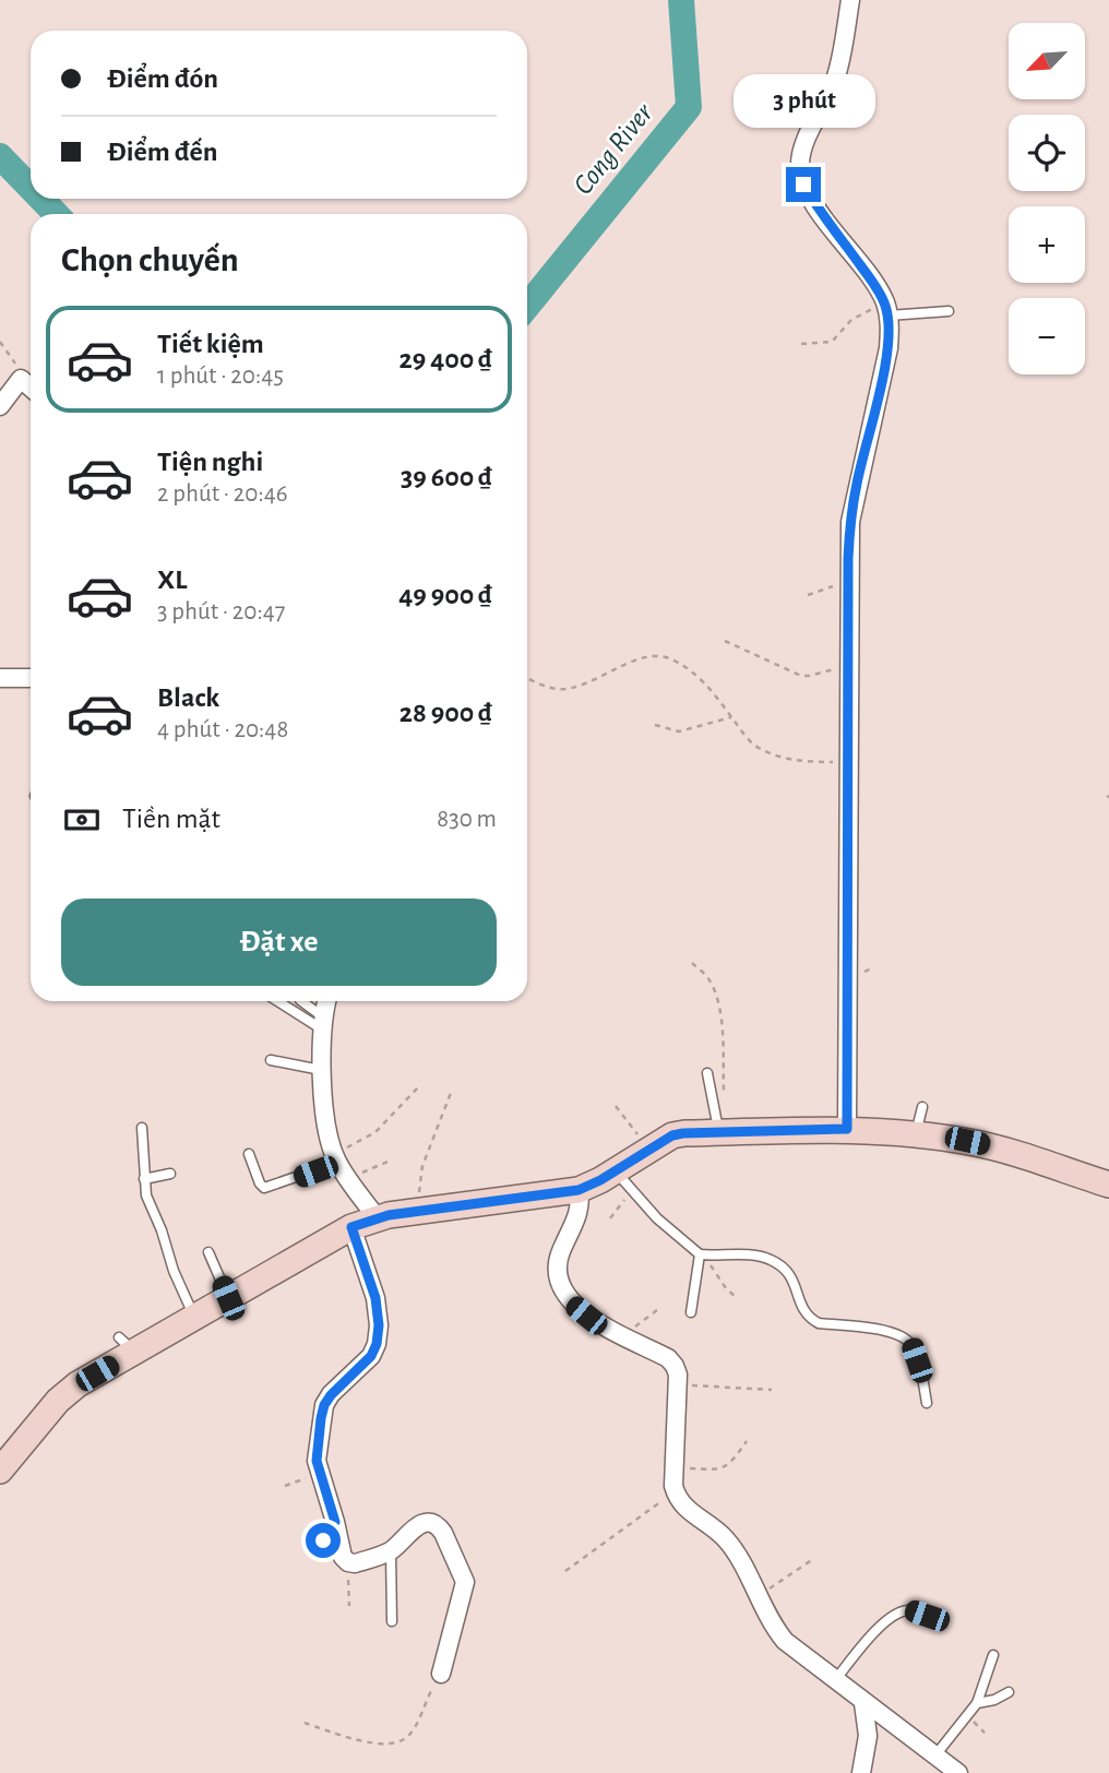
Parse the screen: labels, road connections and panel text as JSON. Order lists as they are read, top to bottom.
{
  "water": ["Cong River"],
  "north": "bottom left",
  "page": {
    "map_buttons": ["+", "−"],
    "banner": ["Điểm đón", "Điểm đến"],
    "bubble": "3 phút",
    "heading": "Chọn chuyến",
    "list": [
      {
        "name": "Tiết kiệm",
        "note": "1 phút · 20:45",
        "value": "29 400 ₫"
      },
      {
        "name": "Tiện nghi",
        "note": "2 phút · 20:46",
        "value": "39 600 ₫"
      },
      {
        "name": "XL",
        "note": "3 phút · 20:47",
        "value": "49 900 ₫"
      },
      {
        "name": "Black",
        "note": "4 phút · 20:48",
        "value": "28 900 ₫"
      }
    ],
    "pay": ["Tiền mặt", "830 m"],
    "buttons": "Đặt xe"
  }
}
